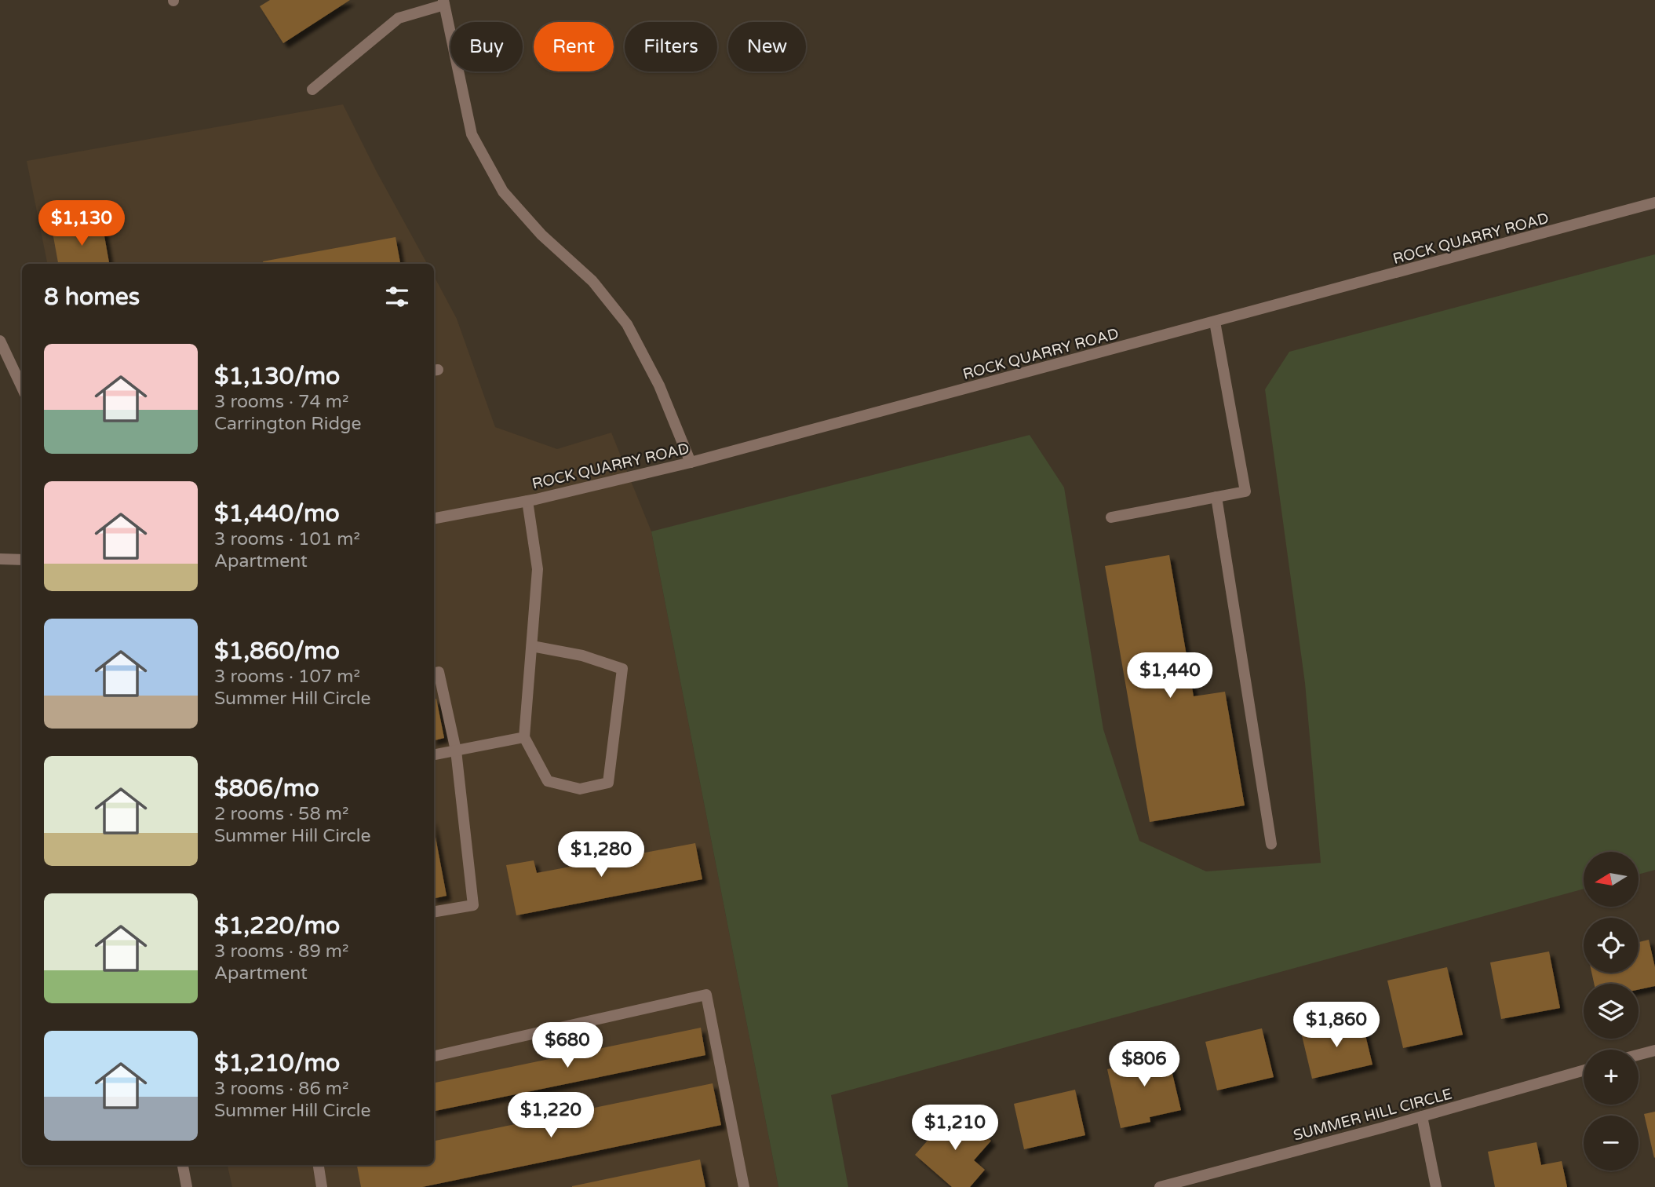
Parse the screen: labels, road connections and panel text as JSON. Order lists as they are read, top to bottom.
{
  "streets": {
    "street": ["ROCK QUARRY ROAD", "SUMMER HILL CIRCLE"]
  },
  "north": "left",
  "page": {
    "chip": [
      "Buy",
      "Rent",
      "Filters",
      "New"
    ],
    "price": [
      "$1,130",
      "$1,440",
      "$1,280",
      "$1,860",
      "$680",
      "$806",
      "$1,220",
      "$1,210"
    ],
    "heading": "8 homes",
    "list": [
      {
        "name": "$1,130/mo",
        "note": "3 rooms · 74 m² · Carrington Ridge"
      },
      {
        "name": "$1,440/mo",
        "note": "3 rooms · 101 m² · Apartment"
      },
      {
        "name": "$1,860/mo",
        "note": "3 rooms · 107 m² · Summer Hill Circle"
      },
      {
        "name": "$806/mo",
        "note": "2 rooms · 58 m² · Summer Hill Circle"
      },
      {
        "name": "$1,220/mo",
        "note": "3 rooms · 89 m² · Apartment"
      },
      {
        "name": "$1,210/mo",
        "note": "3 rooms · 86 m² · Summer Hill Circle"
      }
    ],
    "map_buttons": ["+", "−"]
  }
}
